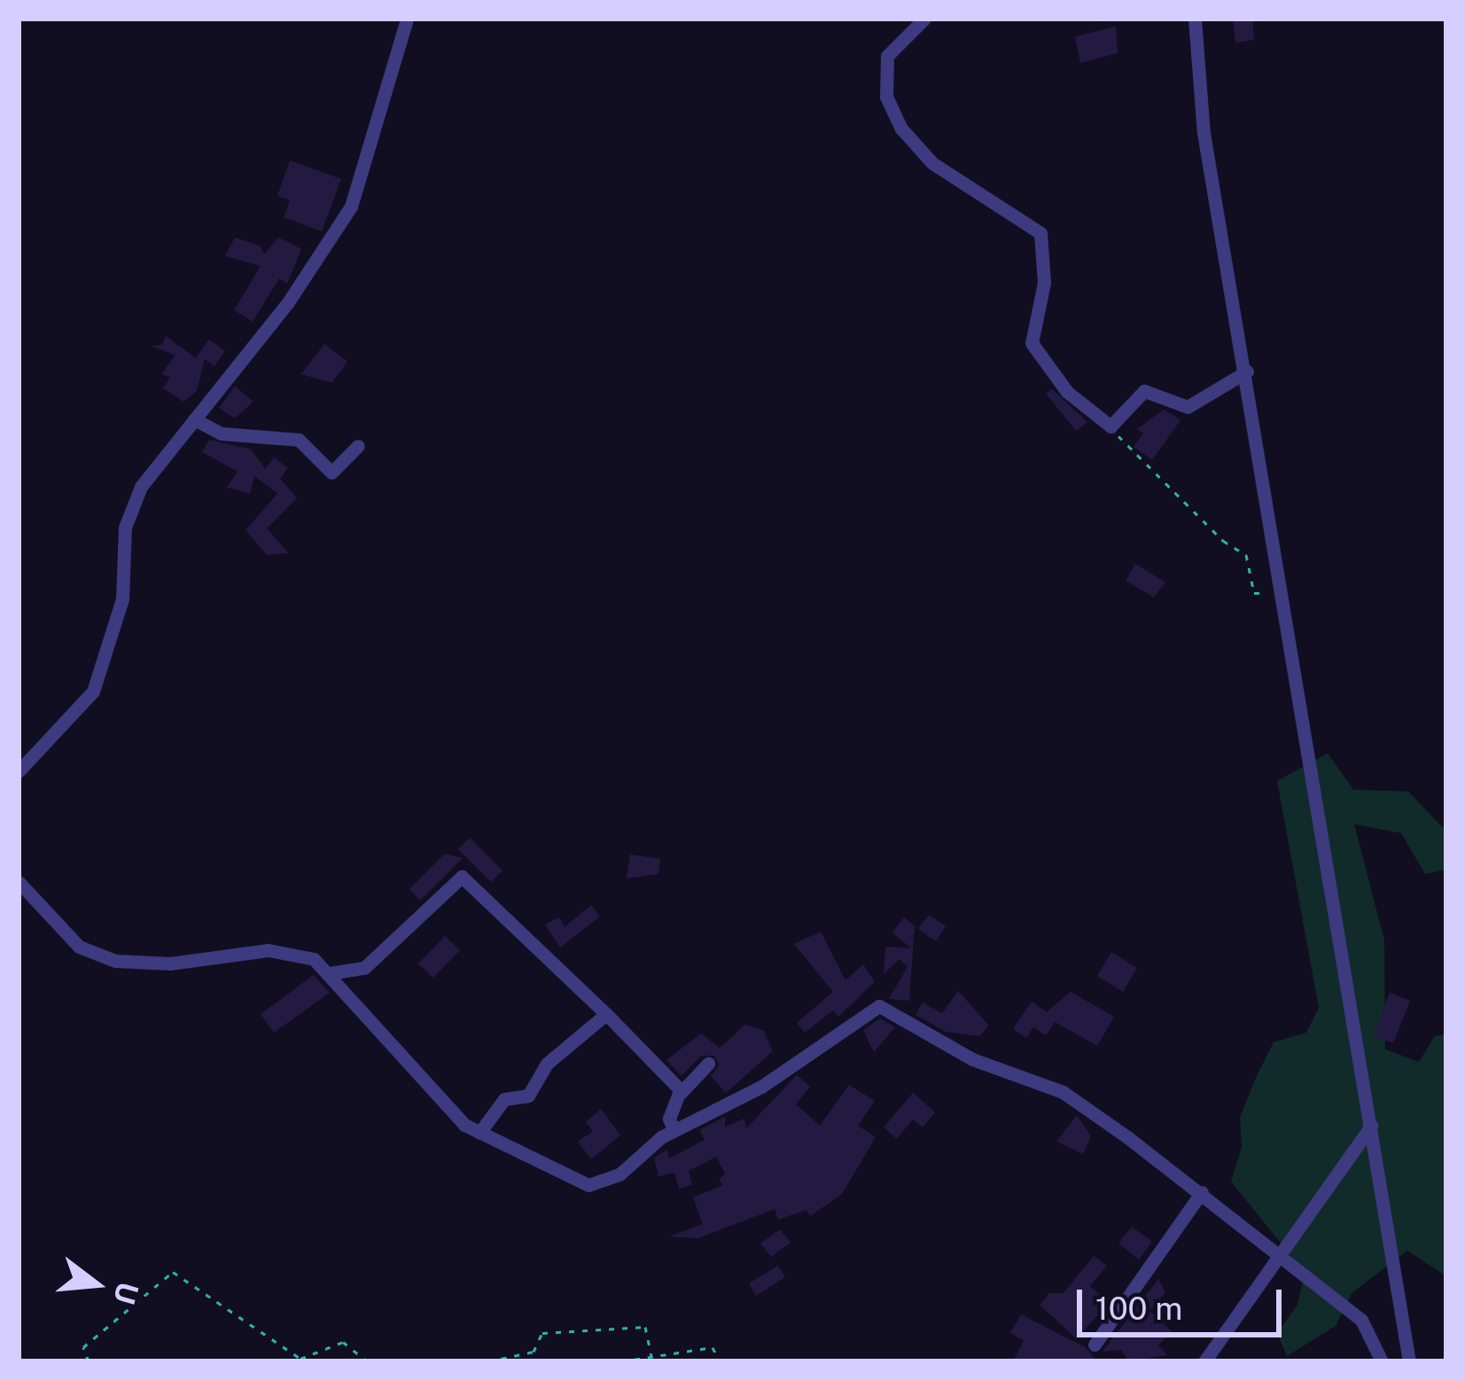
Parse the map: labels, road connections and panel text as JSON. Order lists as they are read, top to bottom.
{
  "scale_bar": "100 m",
  "north": "right"
}
